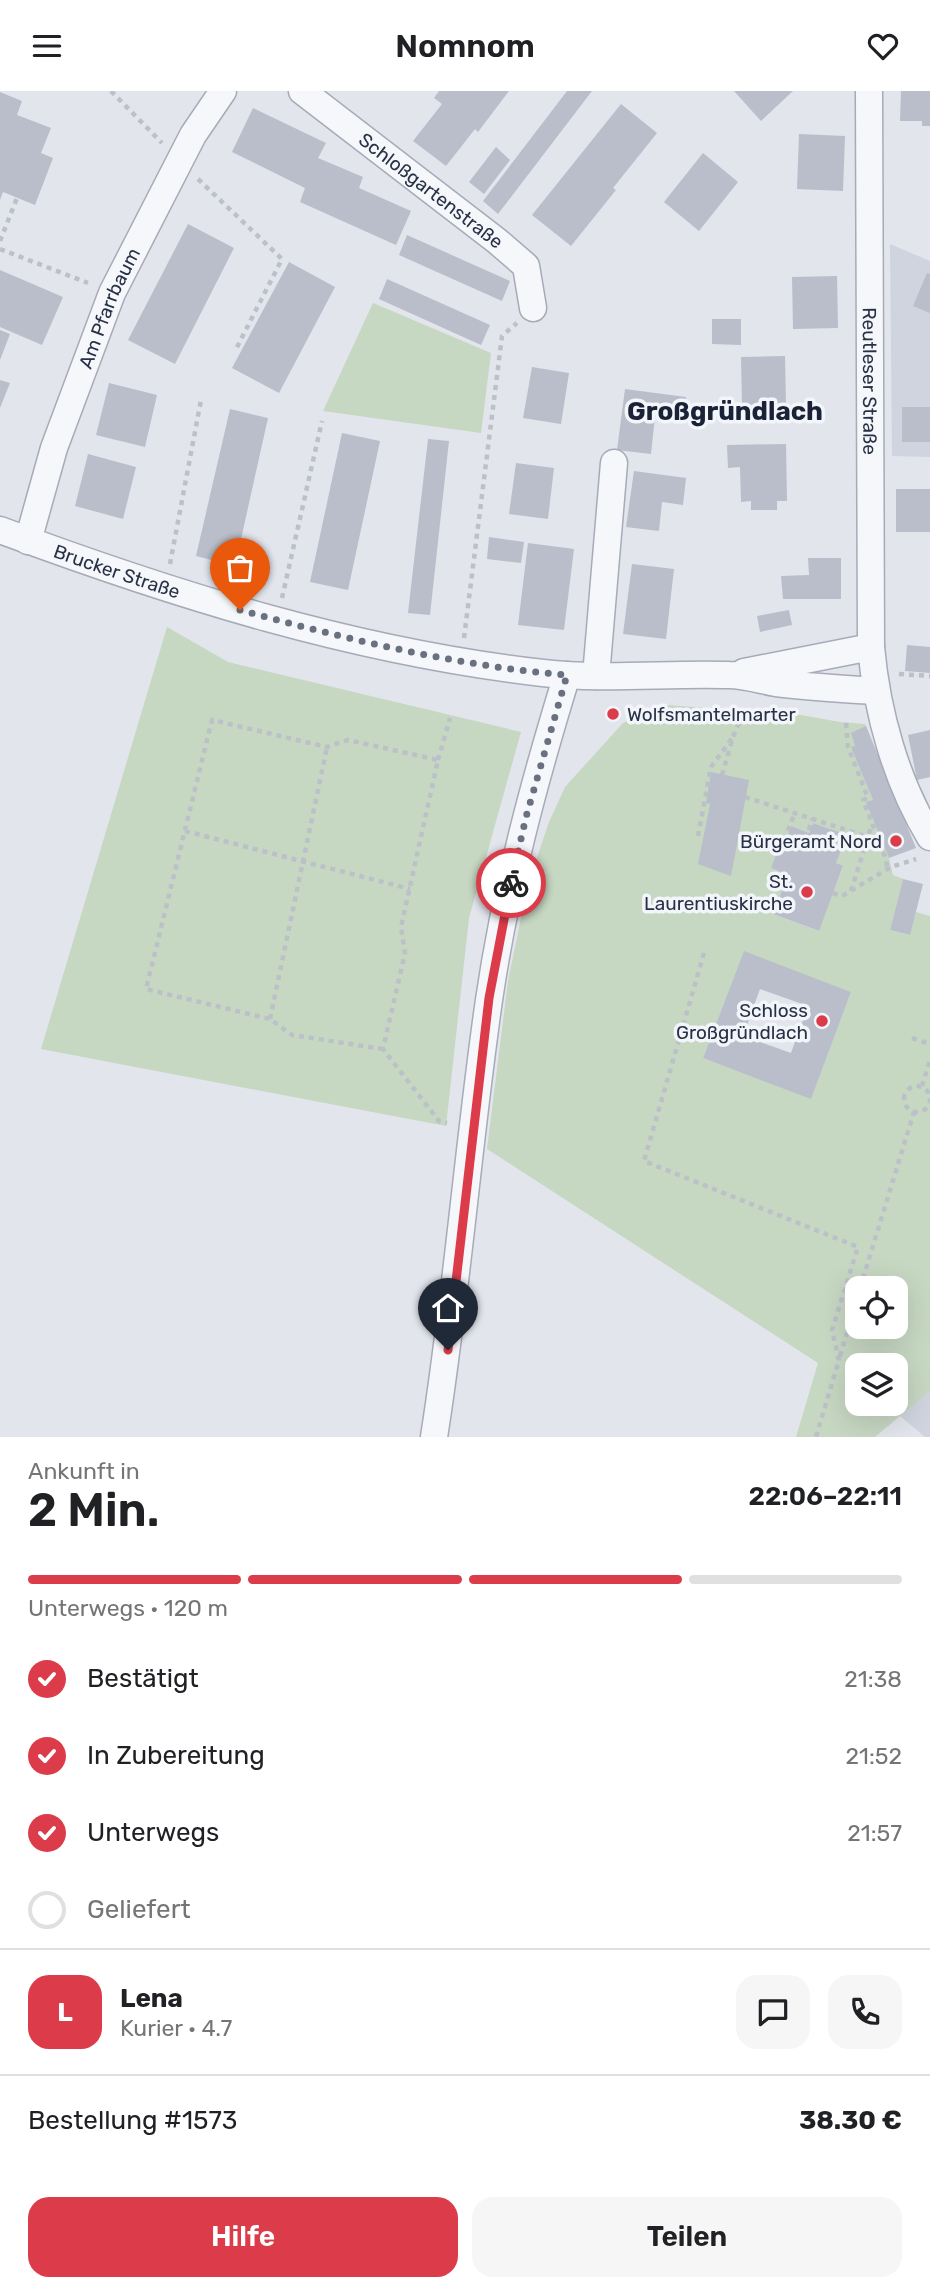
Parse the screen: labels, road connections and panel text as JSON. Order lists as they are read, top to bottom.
{
  "streets": {
    "street": [
      "Schloßgartenstraße",
      "Am Pfarrbaum",
      "Reutleser Straße",
      "Brucker Straße"
    ]
  },
  "crossings": [
    ["Am Pfarrbaum", "Brucker Straße"],
    ["Reutleser Straße", "Brucker Straße"]
  ],
  "districts": ["Großgründlach"],
  "places": [
    "Wolfsmantelmarter",
    "Bürgeramt Nord",
    "St. Laurentiuskirche",
    "Schloss Großgründlach"
  ],
  "page": {
    "header": "Nomnom",
    "heading": ["2 Min.", "Ankunft in", "22:06–22:11"],
    "panel": [
      "Lena",
      "Kurier · 4.7",
      "Bestellung #1573",
      "38.30 €"
    ],
    "bar": "Unterwegs · 120 m",
    "list": [
      ["Bestätigt", "21:38"],
      ["In Zubereitung", "21:52"],
      ["Unterwegs", "21:57"],
      "Geliefert"
    ],
    "round": "L",
    "buttons": ["Hilfe", "Teilen"]
  }
}
